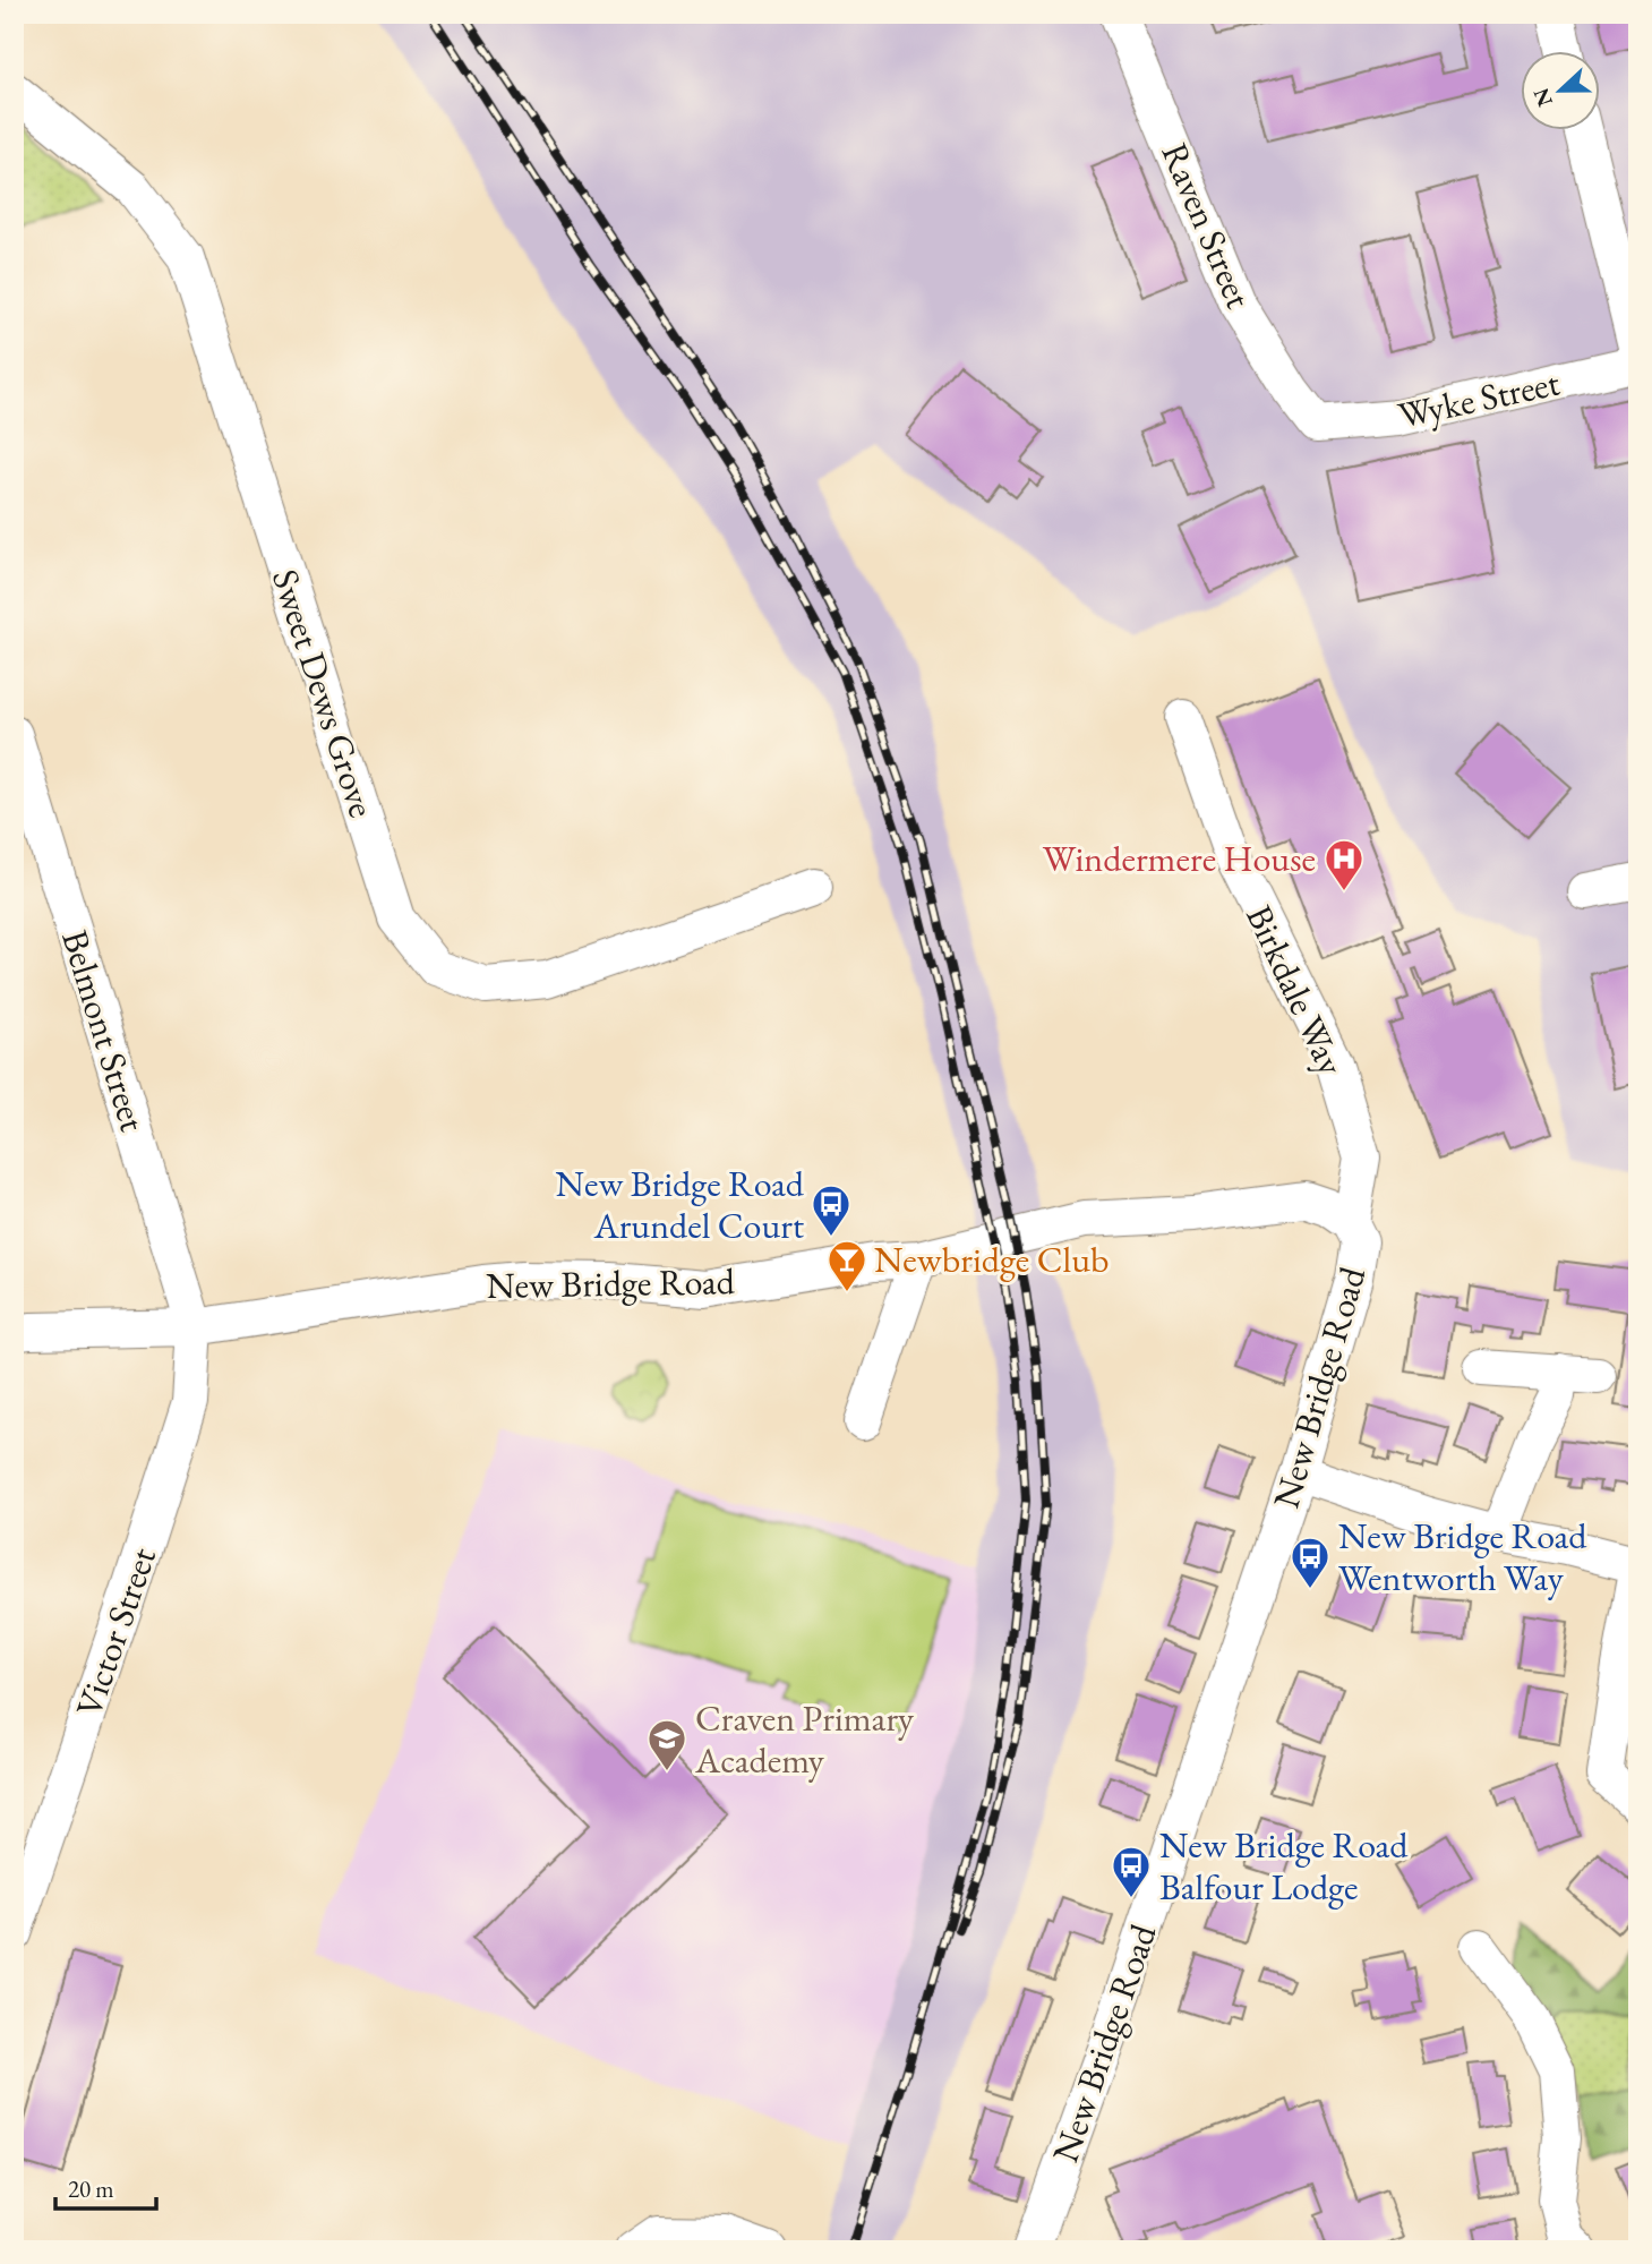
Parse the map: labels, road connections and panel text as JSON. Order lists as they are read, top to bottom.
{
  "streets": {
    "street": [
      "Raven Street",
      "Wyke Street",
      "Sweet Dews Grove",
      "Birkdale Way",
      "Belmont Street",
      "New Bridge Road",
      "Victor Street"
    ]
  },
  "crossings": [
    ["Raven Street", "Wyke Street"],
    ["Birkdale Way", "New Bridge Road"],
    ["Belmont Street", "New Bridge Road"],
    ["Belmont Street", "Victor Street"],
    ["New Bridge Road", "Victor Street"]
  ],
  "places": {
    "hospital": ["Windermere House"],
    "bus stop": ["New Bridge Road Arundel Court", "New Bridge Road Wentworth Way", "New Bridge Road Balfour Lodge"],
    "bar": ["Newbridge Club"],
    "school or university": ["Craven Primary Academy"]
  },
  "scale_bar": "20 m",
  "north": "left"
}
